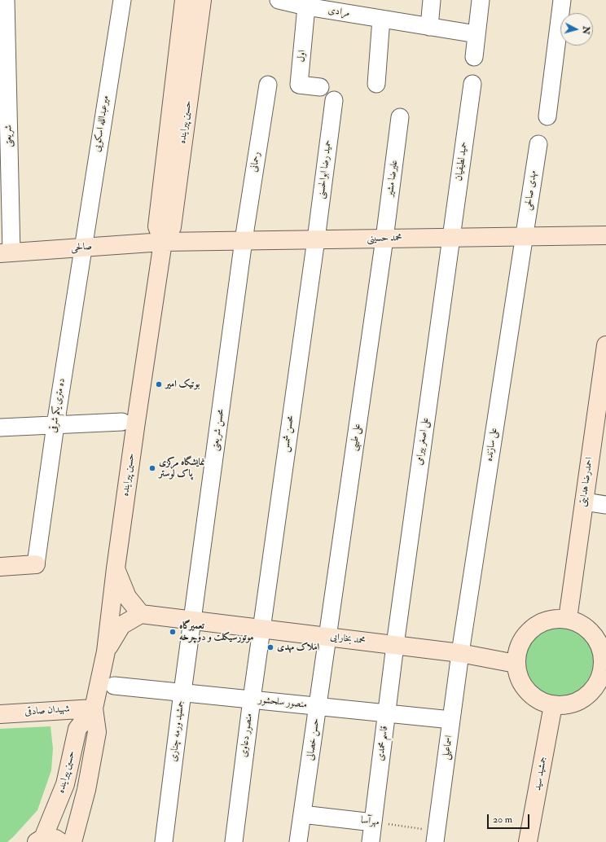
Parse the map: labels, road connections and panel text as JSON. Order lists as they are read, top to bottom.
{
  "streets": {
    "main road": [
      "حسین پیراینده",
      "محمد حسینی",
      "صالحی",
      "احمدرضا هدایتی",
      "محمد بخارایی",
      "شهیدان صادقی",
      "جمشید سید"
    ],
    "street": [
      "مرادی",
      "اول",
      "میرعبدالله اسکویی",
      "شریعتی",
      "حمید لطیفیان",
      "رحمانی",
      "حمید رضا ابوالحسنی",
      "علیرضا مشیر",
      "مهدی صالحی",
      "ده متری یکم شرقی",
      "محسن شریعتی",
      "محسن شمس",
      "علی طیبی",
      "علی اصغر بیرامی",
      "علی سازنده",
      "منصور سلحشور",
      "جمشید ورمه چناری",
      "منصور دعاوی",
      "حسن خصالی",
      "قاسم محمدی",
      "اسماعیلی",
      "مهرآسا"
    ]
  },
  "crossings": [
    ["مرادی", "اول"],
    ["حسین پیراینده", "محمد حسینی"],
    ["حسین پیراینده", "صالحی"],
    ["حسین پیراینده", "شهیدان صادقی"],
    ["میرعبدالله اسکویی", "صالحی"],
    ["میرعبدالله اسکویی", "ده متری یکم شرقی"],
    ["شریعتی", "صالحی"],
    ["حمید لطیفیان", "محمد حسینی"],
    ["حمید لطیفیان", "علی اصغر بیرامی"],
    ["رحمانی", "محمد حسینی"],
    ["رحمانی", "محسن شریعتی"],
    ["حمید رضا ابوالحسنی", "محمد حسینی"],
    ["حمید رضا ابوالحسنی", "محسن شمس"],
    ["علیرضا مشیر", "محمد حسینی"],
    ["علیرضا مشیر", "علی طیبی"],
    ["مهدی صالحی", "محمد حسینی"],
    ["مهدی صالحی", "علی سازنده"],
    ["محمد حسینی", "صالحی"],
    ["محمد حسینی", "محسن شریعتی"],
    ["محمد حسینی", "محسن شمس"],
    ["محمد حسینی", "علی طیبی"],
    ["محمد حسینی", "علی اصغر بیرامی"],
    ["محمد حسینی", "علی سازنده"],
    ["صالحی", "ده متری یکم شرقی"],
    ["محسن شریعتی", "محمد بخارایی"],
    ["محسن شریعتی", "جمشید ورمه چناری"],
    ["محسن شمس", "محمد بخارایی"],
    ["محسن شمس", "منصور دعاوی"],
    ["علی طیبی", "محمد بخارایی"],
    ["علی طیبی", "حسن خصالی"],
    ["علی اصغر بیرامی", "محمد بخارایی"],
    ["علی اصغر بیرامی", "قاسم محمدی"],
    ["علی سازنده", "محمد بخارایی"],
    ["علی سازنده", "اسماعیلی"],
    ["احمدرضا هدایتی", "محمد بخارایی"],
    ["احمدرضا هدایتی", "جمشید سید"],
    ["محمد بخارایی", "جمشید ورمه چناری"],
    ["محمد بخارایی", "منصور دعاوی"],
    ["محمد بخارایی", "حسن خصالی"],
    ["محمد بخارایی", "قاسم محمدی"],
    ["محمد بخارایی", "اسماعیلی"],
    ["محمد بخارایی", "جمشید سید"],
    ["منصور سلحشور", "جمشید ورمه چناری"],
    ["منصور سلحشور", "منصور دعاوی"],
    ["منصور سلحشور", "حسن خصالی"],
    ["منصور سلحشور", "قاسم محمدی"],
    ["منصور سلحشور", "اسماعیلی"],
    ["حسن خصالی", "مهرآسا"],
    ["قاسم محمدی", "مهرآسا"],
    ["اسماعیلی", "مهرآسا"]
  ],
  "places": [
    "بوتیک امیر",
    "نمایشگاه مرکزی پاک لوستر",
    "تعمیرگاه موتورسیکلت و دوچرخه",
    "املاک مهدی"
  ],
  "scale_bar": "20 m",
  "north": "right"
}
